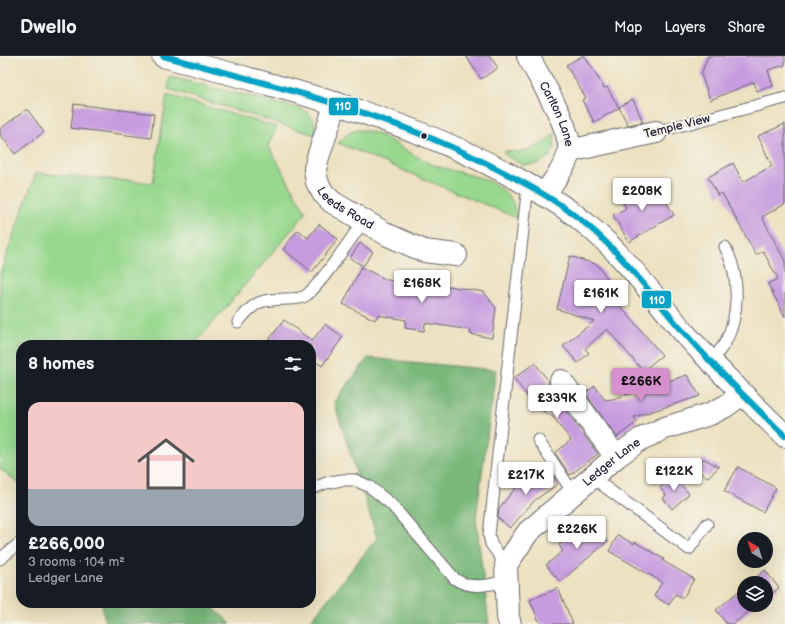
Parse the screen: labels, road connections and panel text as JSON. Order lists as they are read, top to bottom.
{
  "streets": {
    "street": [
      "Carlton Lane",
      "Temple View",
      "Leeds Road",
      "Ledger Lane"
    ]
  },
  "crossings": [
    ["Carlton Lane", "Temple View"]
  ],
  "lines": ["transit line 110"],
  "north": "top left",
  "page": {
    "header": "Dwello",
    "nav": ["Map", "Layers", "Share"],
    "price": [
      "£208K",
      "£168K",
      "£161K",
      "£266K",
      "£339K",
      "£122K",
      "£217K",
      "£226K"
    ],
    "heading": "8 homes",
    "list": [
      {
        "name": "£266,000",
        "note": "3 rooms · 104 m² · Ledger Lane"
      }
    ]
  }
}
